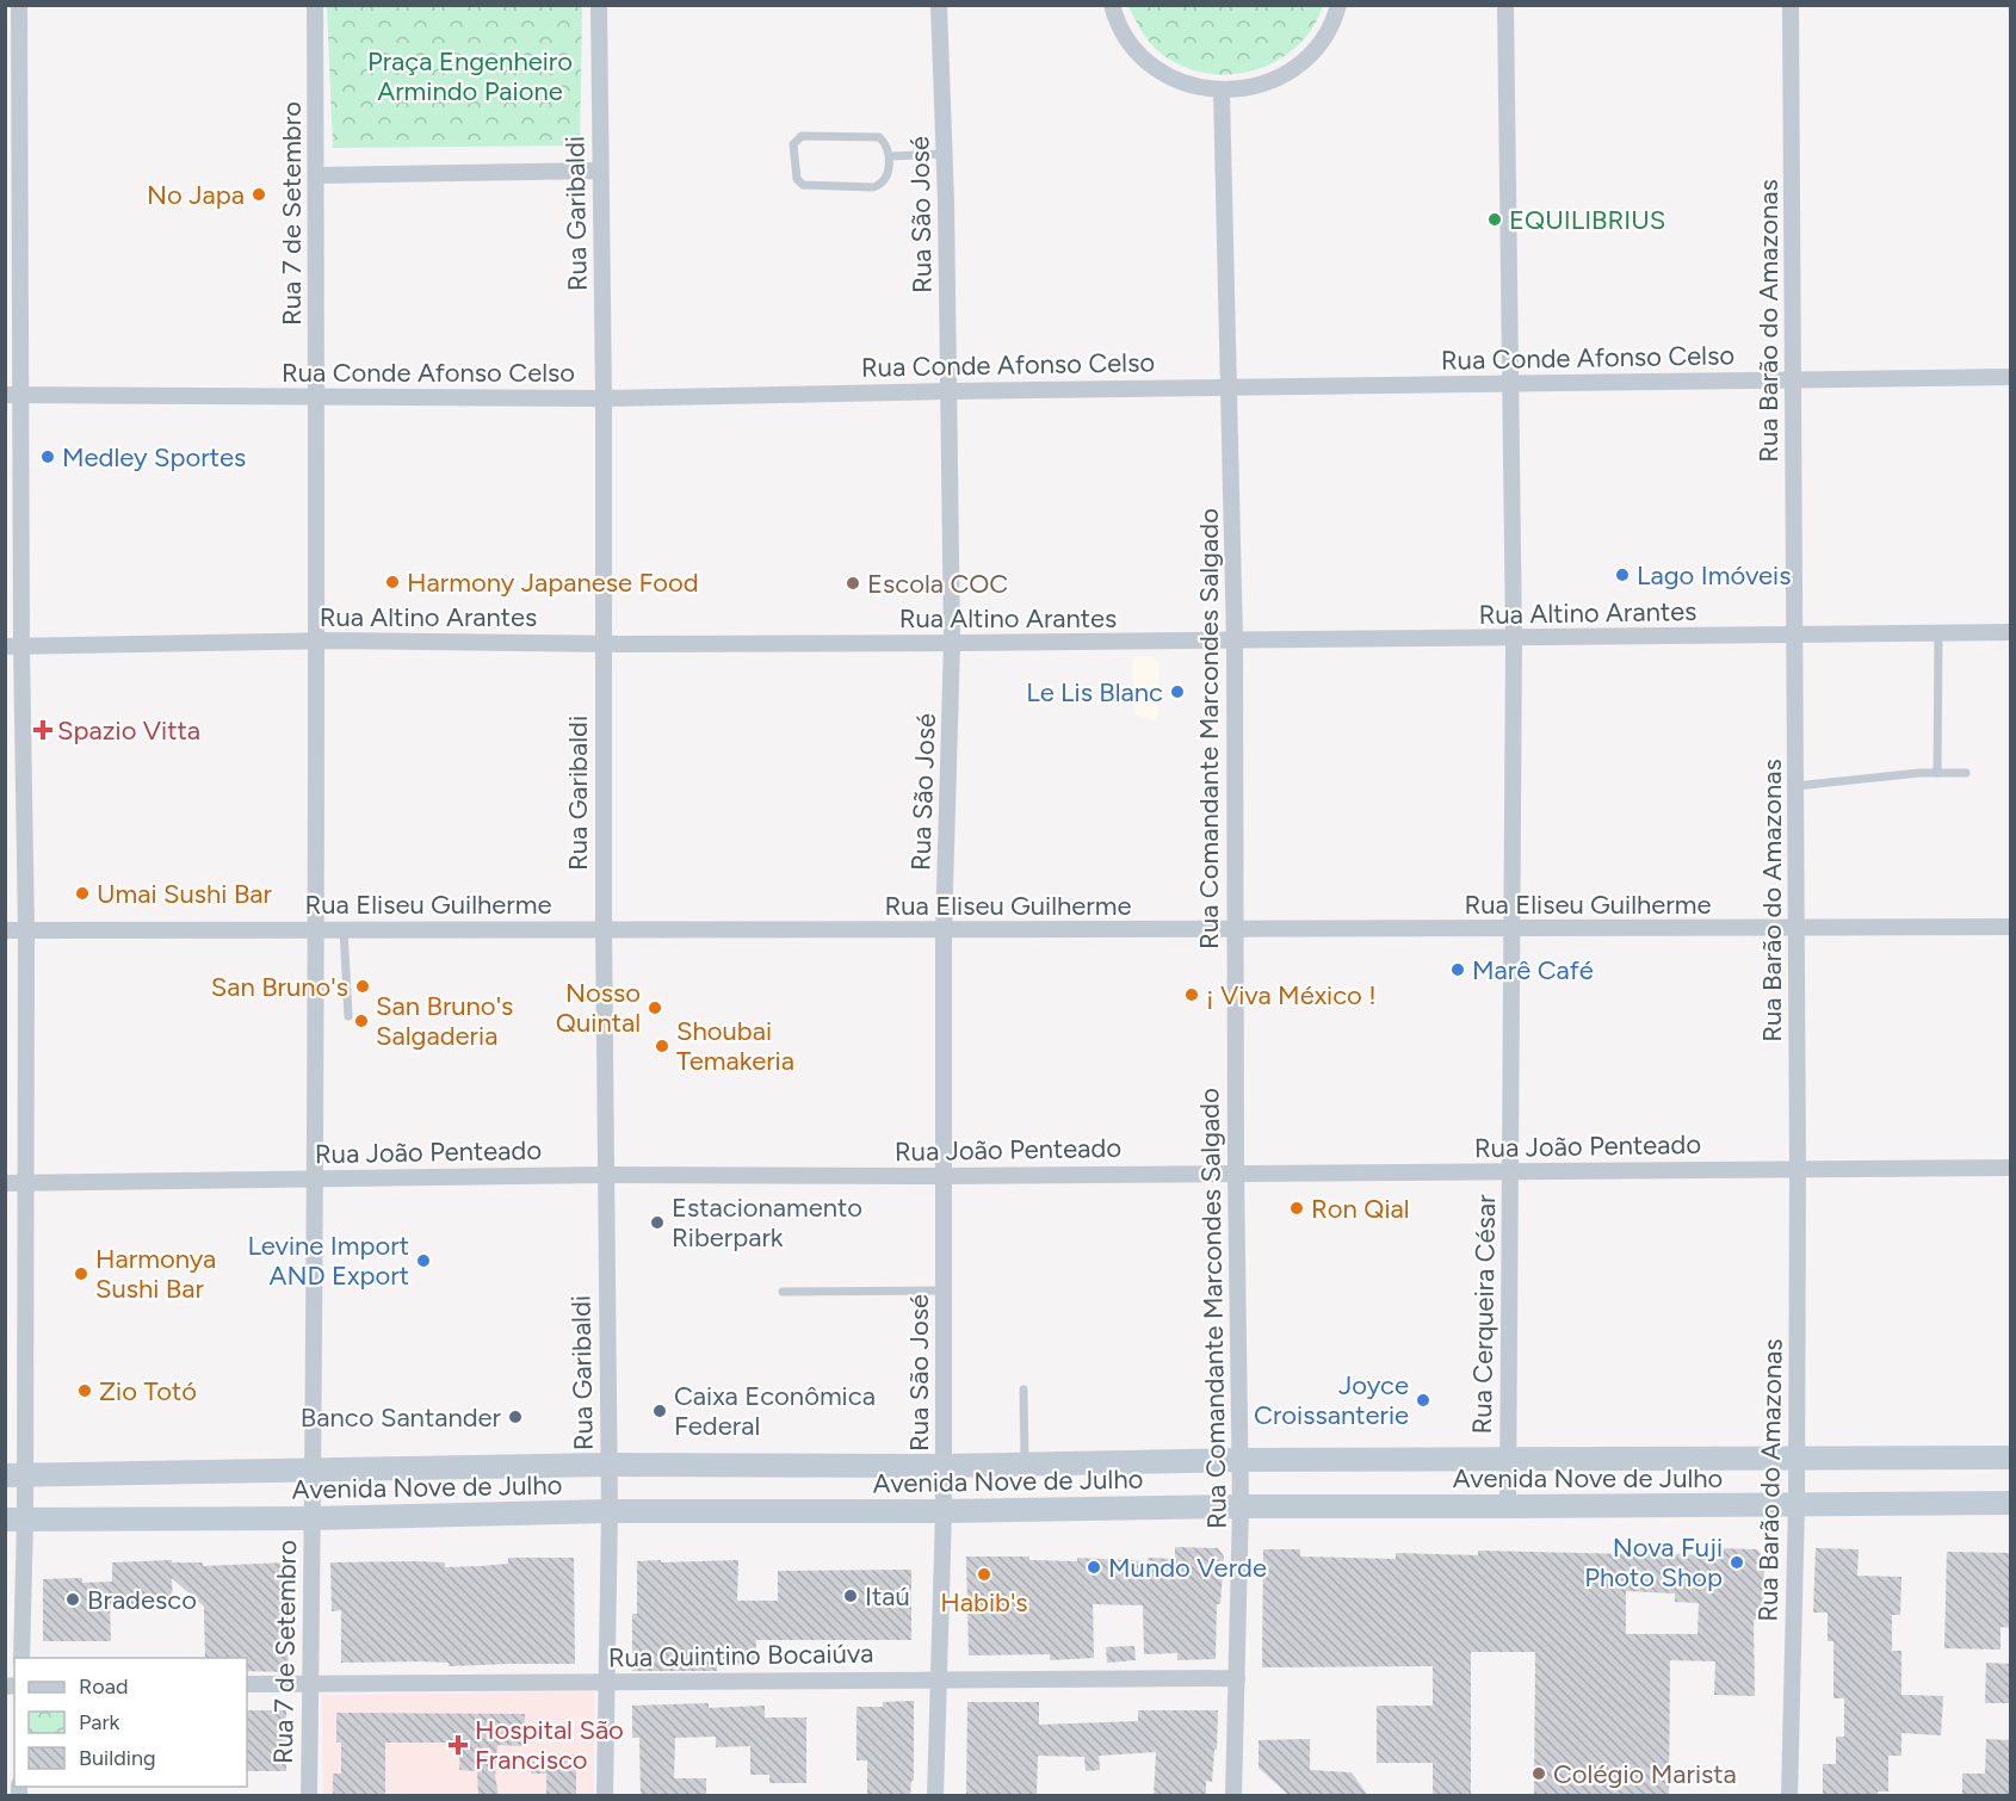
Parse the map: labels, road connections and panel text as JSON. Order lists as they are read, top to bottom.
{
  "streets": {
    "main road": ["Avenida Nove de Julho"],
    "street": [
      "Rua 7 de Setembro",
      "Rua Garibaldi",
      "Rua São José",
      "Rua Barão do Amazonas",
      "Rua Conde Afonso Celso",
      "Rua Altino Arantes",
      "Rua Comandante Marcondes Salgado",
      "Rua Eliseu Guilherme",
      "Rua João Penteado",
      "Rua Cerqueira César",
      "Rua Quintino Bocaiúva"
    ]
  },
  "crossings": [
    ["Rua 7 de Setembro", "Rua Conde Afonso Celso"],
    ["Rua 7 de Setembro", "Rua Altino Arantes"],
    ["Rua 7 de Setembro", "Rua Eliseu Guilherme"],
    ["Rua 7 de Setembro", "Rua João Penteado"],
    ["Rua 7 de Setembro", "Avenida Nove de Julho"],
    ["Rua 7 de Setembro", "Rua Quintino Bocaiúva"],
    ["Rua Garibaldi", "Rua Conde Afonso Celso"],
    ["Rua Garibaldi", "Rua Altino Arantes"],
    ["Rua Garibaldi", "Rua Eliseu Guilherme"],
    ["Rua Garibaldi", "Rua João Penteado"],
    ["Rua Garibaldi", "Avenida Nove de Julho"],
    ["Rua Garibaldi", "Rua Quintino Bocaiúva"],
    ["Rua São José", "Rua Conde Afonso Celso"],
    ["Rua São José", "Rua Altino Arantes"],
    ["Rua São José", "Rua Eliseu Guilherme"],
    ["Rua São José", "Rua João Penteado"],
    ["Rua São José", "Avenida Nove de Julho"],
    ["Rua São José", "Rua Quintino Bocaiúva"],
    ["Rua Barão do Amazonas", "Rua Conde Afonso Celso"],
    ["Rua Barão do Amazonas", "Rua Altino Arantes"],
    ["Rua Barão do Amazonas", "Rua Eliseu Guilherme"],
    ["Rua Barão do Amazonas", "Rua João Penteado"],
    ["Rua Barão do Amazonas", "Avenida Nove de Julho"],
    ["Rua Conde Afonso Celso", "Rua Comandante Marcondes Salgado"],
    ["Rua Conde Afonso Celso", "Rua Cerqueira César"],
    ["Rua Altino Arantes", "Rua Comandante Marcondes Salgado"],
    ["Rua Altino Arantes", "Rua Cerqueira César"],
    ["Rua Comandante Marcondes Salgado", "Rua Eliseu Guilherme"],
    ["Rua Comandante Marcondes Salgado", "Rua João Penteado"],
    ["Rua Comandante Marcondes Salgado", "Avenida Nove de Julho"],
    ["Rua Comandante Marcondes Salgado", "Rua Quintino Bocaiúva"],
    ["Rua Eliseu Guilherme", "Rua Cerqueira César"],
    ["Rua João Penteado", "Rua Cerqueira César"],
    ["Rua Cerqueira César", "Avenida Nove de Julho"]
  ],
  "parks": ["Praça Engenheiro Armindo Paione"],
  "places": {
    "other": [
      "No Japa",
      "EQUILIBRIUS",
      "Medley Sportes",
      "Lago Imóveis",
      "Harmony Japanese Food",
      "Escola COC",
      "Le Lis Blanc",
      "Umai Sushi Bar",
      "Marê Café",
      "San Bruno's",
      "¡ Viva México !",
      "Nosso Quintal",
      "San Bruno's Salgaderia",
      "Shoubai Temakeria",
      "Ron Qial",
      "Estacionamento Riberpark",
      "Levine Import AND Export",
      "Harmonya Sushi Bar",
      "Zio Totó",
      "Joyce Croissanterie",
      "Caixa Econômica Federal",
      "Banco Santander",
      "Nova Fuji Photo Shop",
      "Mundo Verde",
      "Habib's",
      "Itaú",
      "Bradesco",
      "Colégio Marista"
    ],
    "health": ["Spazio Vitta", "Hospital São Francisco"]
  },
  "legend": ["Road", "Park", "Building"]
}
